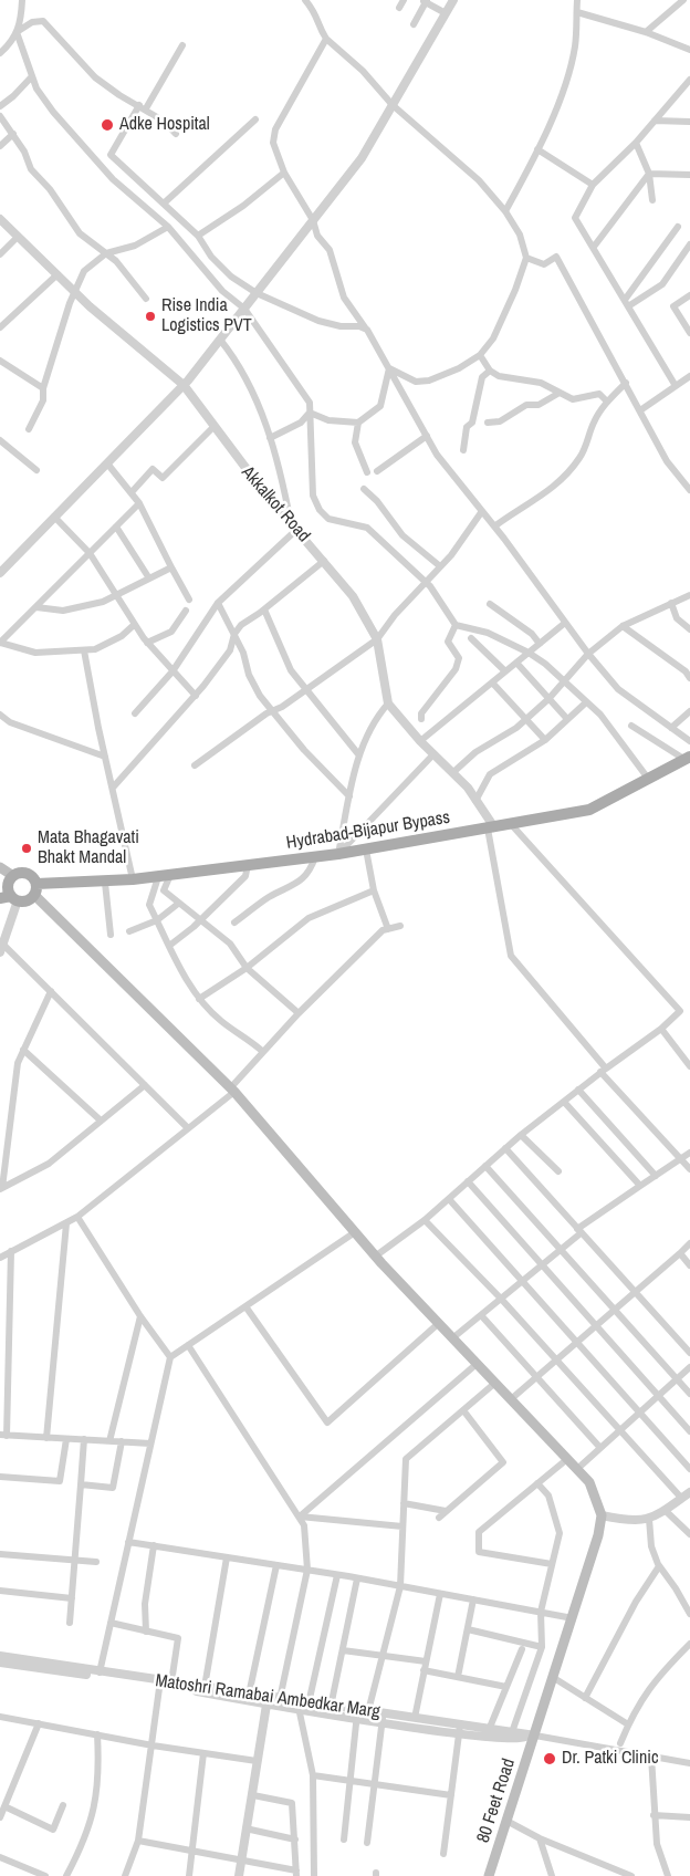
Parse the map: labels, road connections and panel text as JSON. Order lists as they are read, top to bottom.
{
  "streets": {
    "main road": ["Hydrabad-Bijapur Bypass", "80 Feet Road"],
    "street": ["Akkalkot Road", "Matoshri Ramabai Ambedkar Marg"]
  },
  "crossings": [
    ["Matoshri Ramabai Ambedkar Marg", "80 Feet Road"]
  ],
  "places": [
    "Adke Hospital",
    "Rise India Logistics PVT",
    "Mata Bhagavati Bhakt Mandal",
    "Dr. Patki Clinic"
  ]
}
